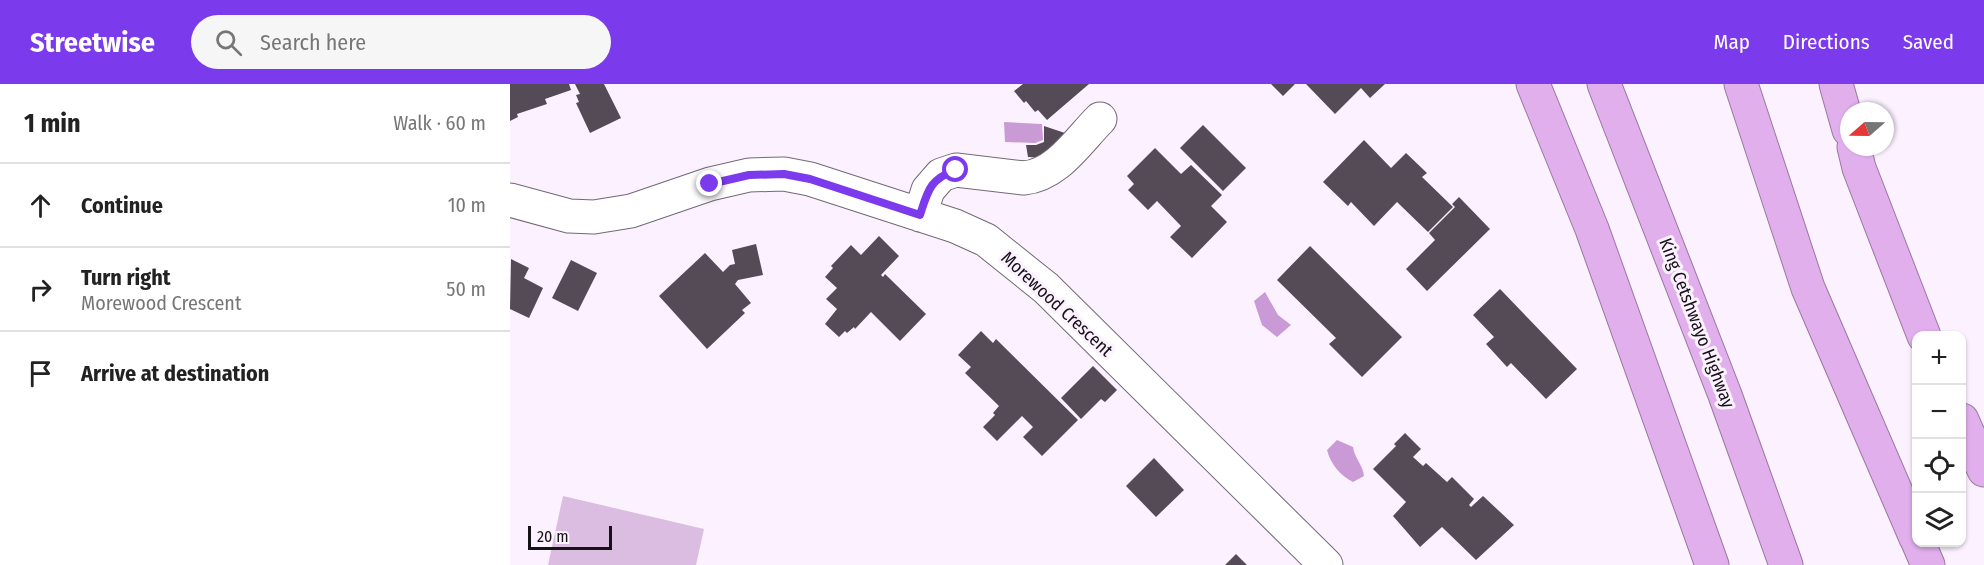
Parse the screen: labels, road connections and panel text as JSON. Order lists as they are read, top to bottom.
{
  "streets": {
    "highway": ["King Cetshwayo Highway"],
    "street": ["Morewood Crescent"]
  },
  "scale_bar": "20 m",
  "north": "left",
  "page": {
    "header": "Streetwise",
    "search": "Search here",
    "nav": ["Map", "Directions", "Saved"],
    "heading": ["1 min", "Walk · 60 m"],
    "list": [
      ["Continue", "10 m"],
      ["Turn right", "Morewood Crescent", "50 m"],
      "Arrive at destination"
    ],
    "map_buttons": ["+", "−"],
    "scale": "20 m"
  }
}
